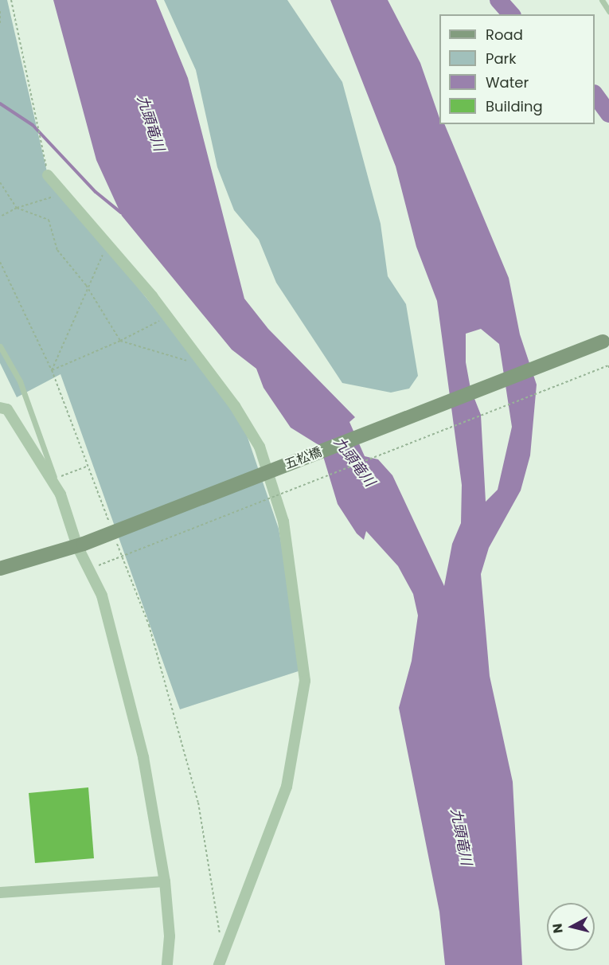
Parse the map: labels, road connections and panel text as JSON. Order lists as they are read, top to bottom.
{
  "streets": {
    "main road": ["五松橋"]
  },
  "water": ["九頭竜川"],
  "legend": [
    "Road",
    "Park",
    "Water",
    "Building"
  ],
  "north": "left"
}
